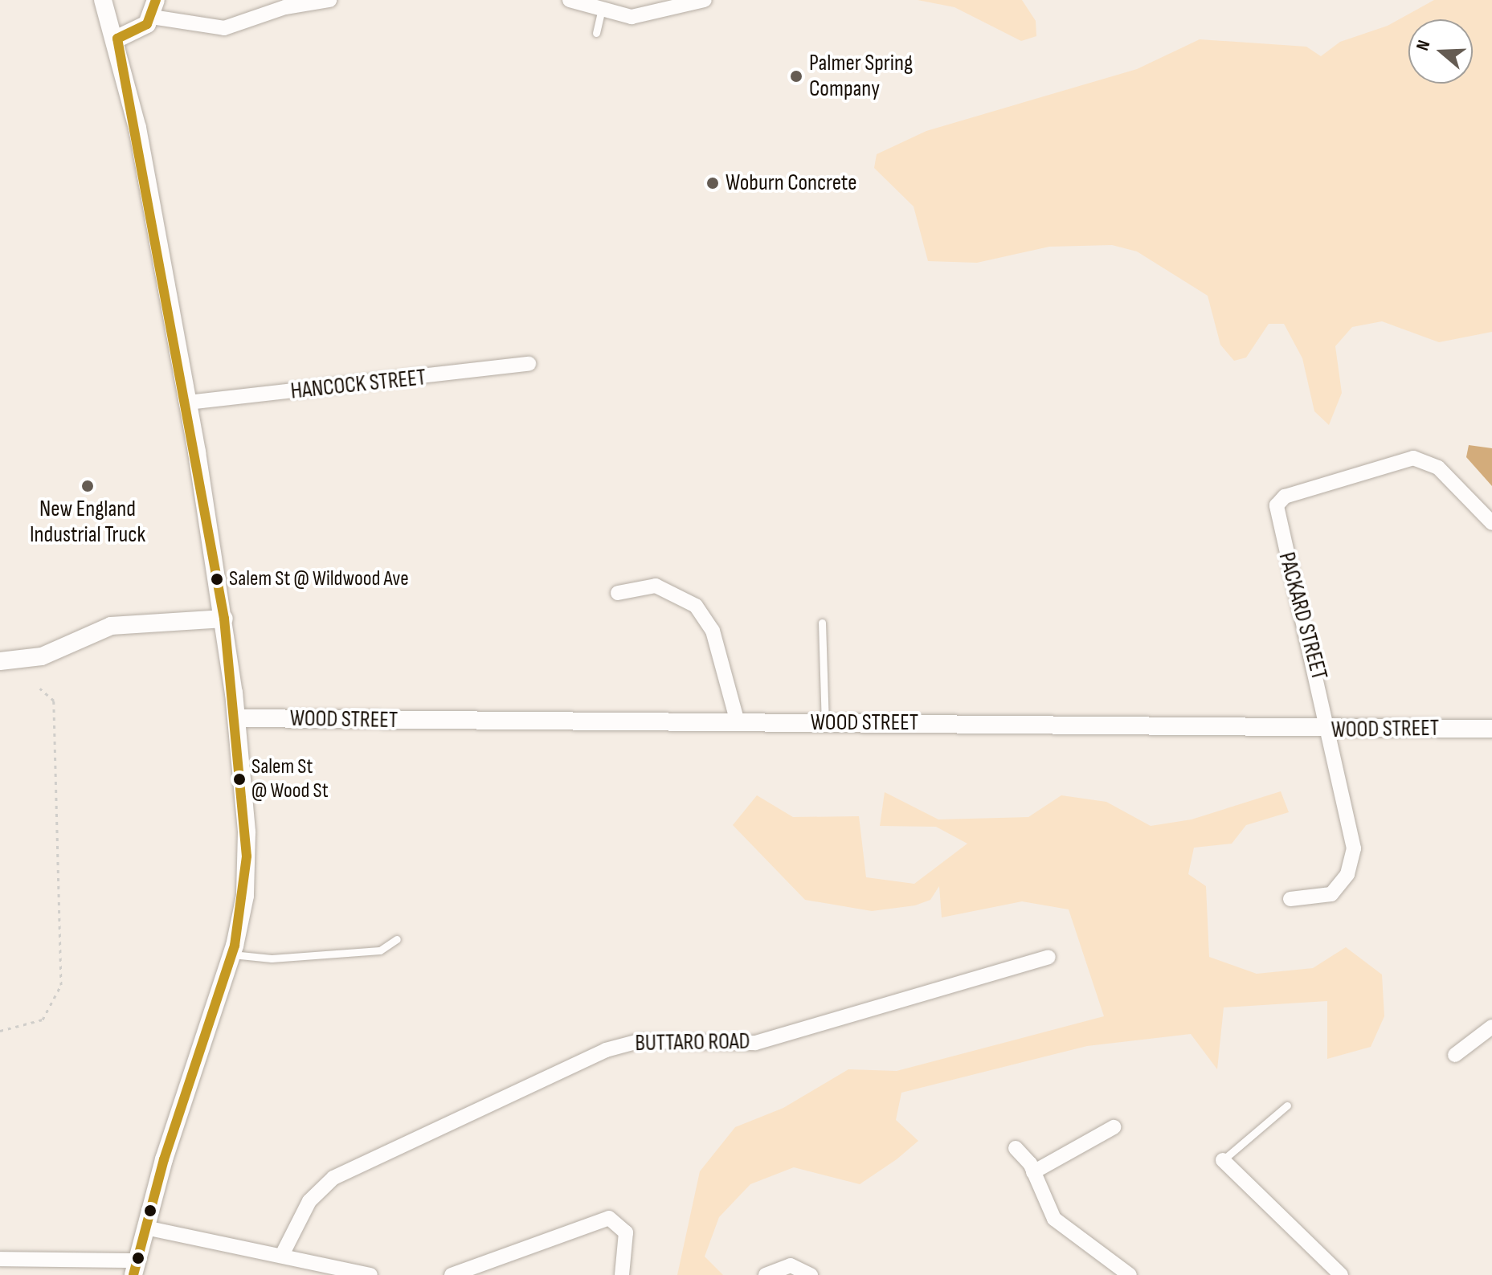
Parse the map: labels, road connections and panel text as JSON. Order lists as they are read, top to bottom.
{
  "streets": {
    "street": [
      "HANCOCK STREET",
      "PACKARD STREET",
      "WOOD STREET",
      "BUTTARO ROAD"
    ]
  },
  "crossings": [
    ["PACKARD STREET", "WOOD STREET"]
  ],
  "places": [
    "Palmer Spring Company",
    "Woburn Concrete",
    "New England Industrial Truck",
    "Salem St @ Wildwood Ave",
    "Salem St @ Wood St"
  ],
  "north": "left"
}
